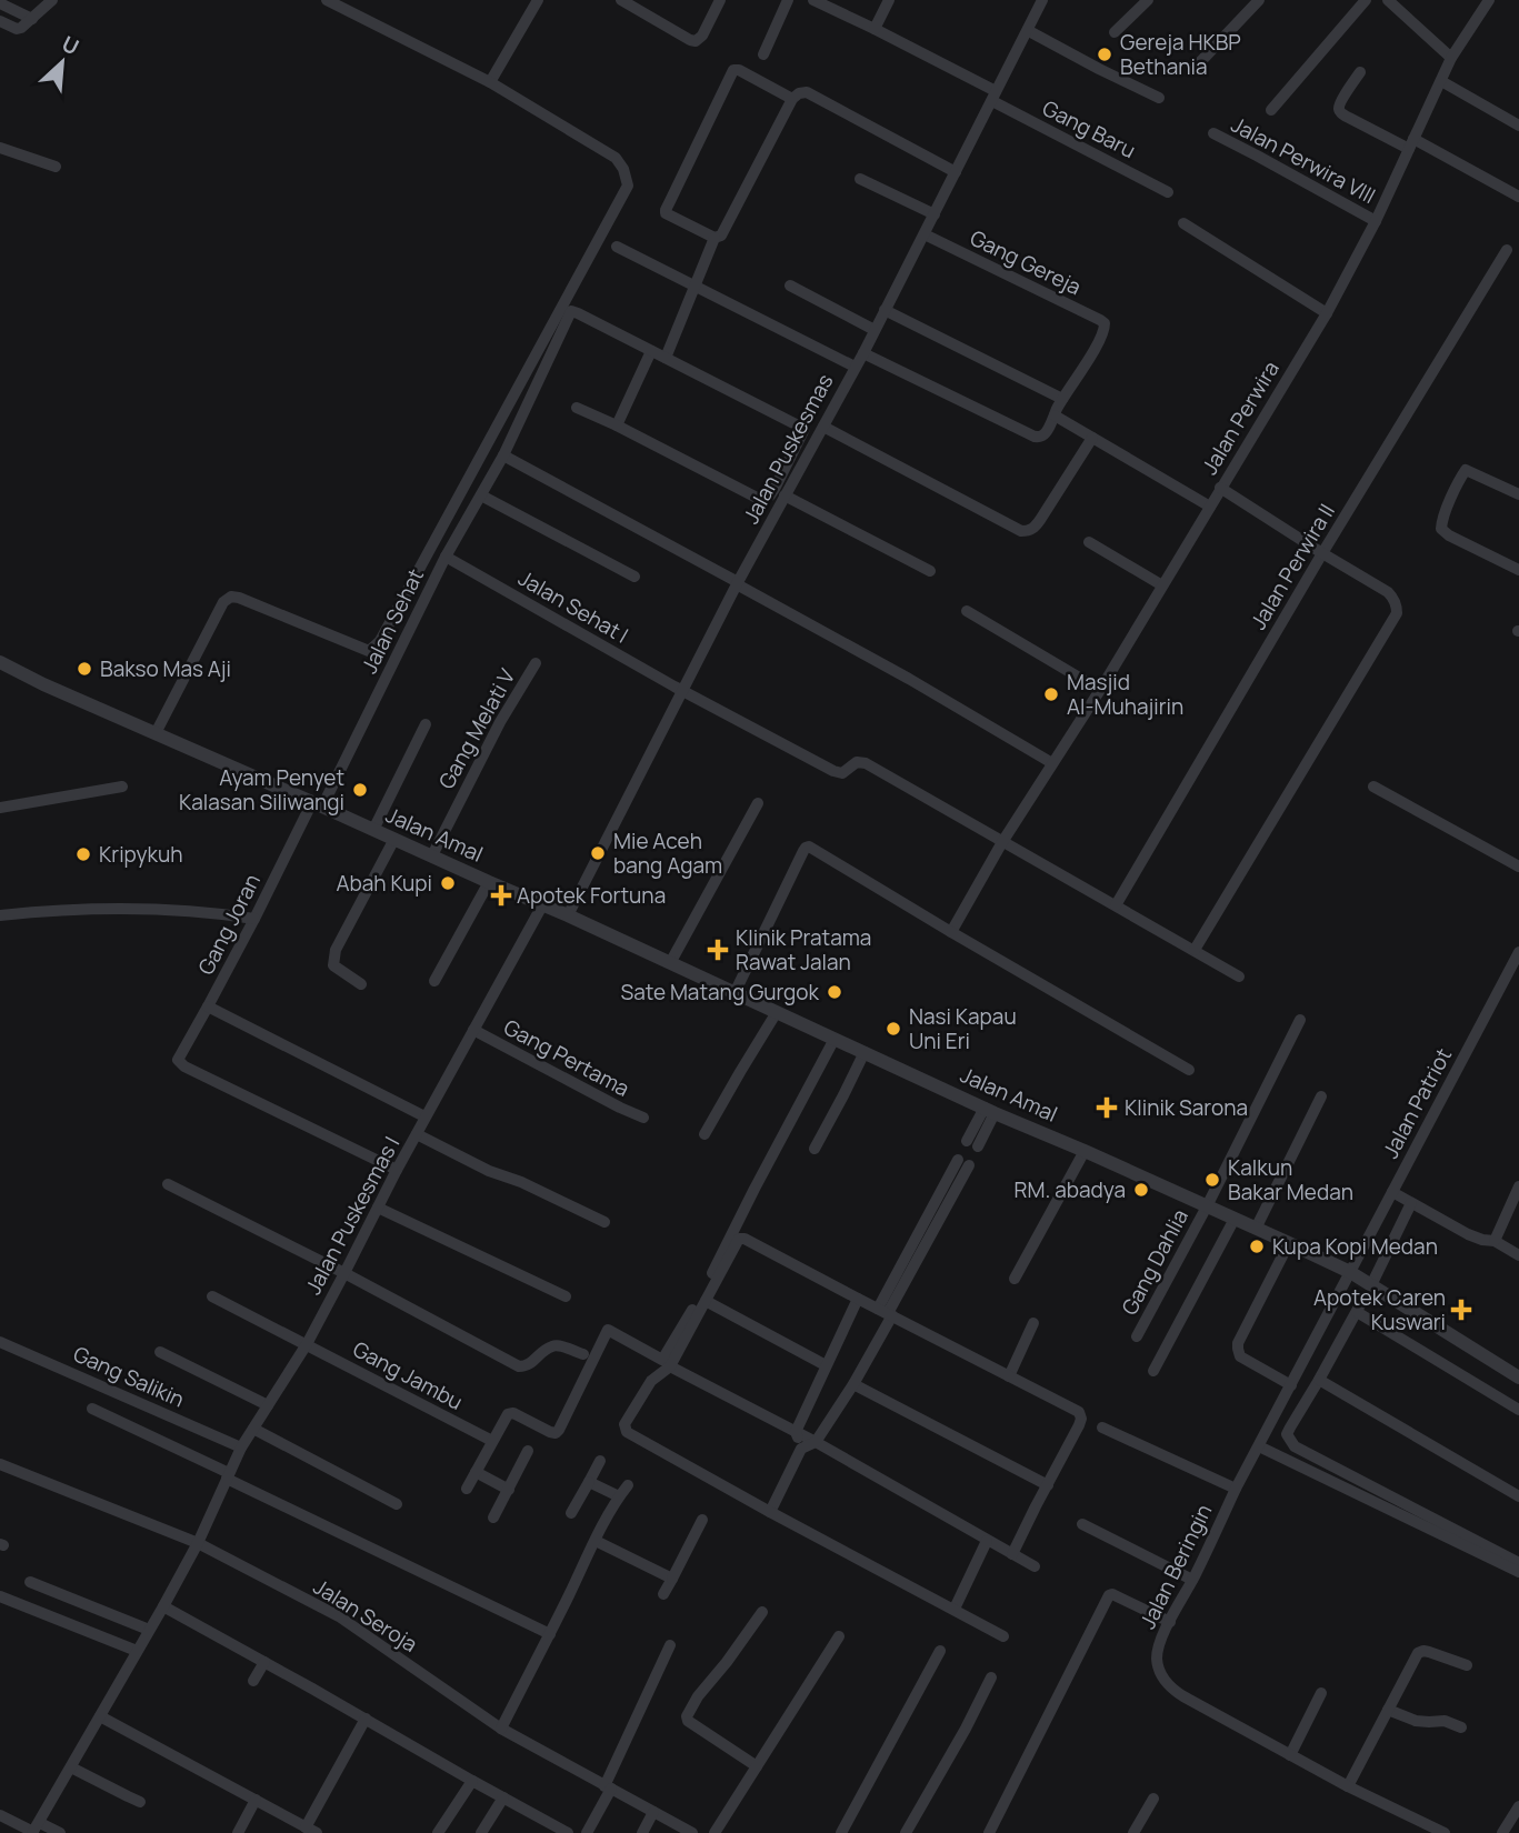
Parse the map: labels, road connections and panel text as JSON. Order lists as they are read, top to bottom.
{
  "streets": {
    "street": [
      "Gang Baru",
      "Jalan Perwira VIII",
      "Gang Gereja",
      "Jalan Perwira",
      "Jalan Puskesmas",
      "Jalan Perwira II",
      "Jalan Sehat I",
      "Jalan Sehat",
      "Gang Melati V",
      "Jalan Amal",
      "Gang Joran",
      "Gang Pertama",
      "Jalan Patriot",
      "Jalan Puskesmas I",
      "Gang Dahlia",
      "Gang Jambu",
      "Gang Salikin",
      "Jalan Beringin",
      "Jalan Seroja"
    ]
  },
  "crossings": [
    ["Gang Baru", "Jalan Puskesmas"],
    ["Jalan Perwira VIII", "Jalan Perwira"],
    ["Gang Gereja", "Jalan Puskesmas"],
    ["Jalan Perwira", "Jalan Sehat I"],
    ["Jalan Puskesmas", "Jalan Sehat I"],
    ["Jalan Puskesmas", "Jalan Amal"],
    ["Jalan Perwira II", "Jalan Sehat I"],
    ["Jalan Sehat I", "Jalan Sehat"],
    ["Jalan Sehat", "Jalan Amal"],
    ["Jalan Sehat", "Gang Joran"],
    ["Gang Melati V", "Jalan Amal"],
    ["Jalan Amal", "Gang Joran"],
    ["Jalan Amal", "Jalan Patriot"],
    ["Jalan Amal", "Jalan Puskesmas I"],
    ["Jalan Amal", "Gang Dahlia"],
    ["Jalan Amal", "Jalan Beringin"],
    ["Gang Joran", "Jalan Puskesmas I"],
    ["Gang Pertama", "Jalan Puskesmas I"],
    ["Jalan Patriot", "Jalan Beringin"],
    ["Jalan Puskesmas I", "Gang Jambu"],
    ["Jalan Puskesmas I", "Gang Salikin"],
    ["Jalan Puskesmas I", "Jalan Seroja"]
  ],
  "places": {
    "other": [
      "Gereja HKBP Bethania",
      "Bakso Mas Aji",
      "Masjid Al-Muhajirin",
      "Ayam Penyet Kalasan Siliwangi",
      "Mie Aceh bang Agam",
      "Kripykuh",
      "Abah Kupi",
      "Sate Matang Gurgok",
      "Nasi Kapau Uni Eri",
      "Kalkun Bakar Medan",
      "RM. abadya",
      "Kupa Kopi Medan"
    ],
    "health": [
      "Apotek Fortuna",
      "Klinik Pratama Rawat Jalan",
      "Klinik Sarona",
      "Apotek Caren Kuswari"
    ]
  },
  "north": "top right"
}
